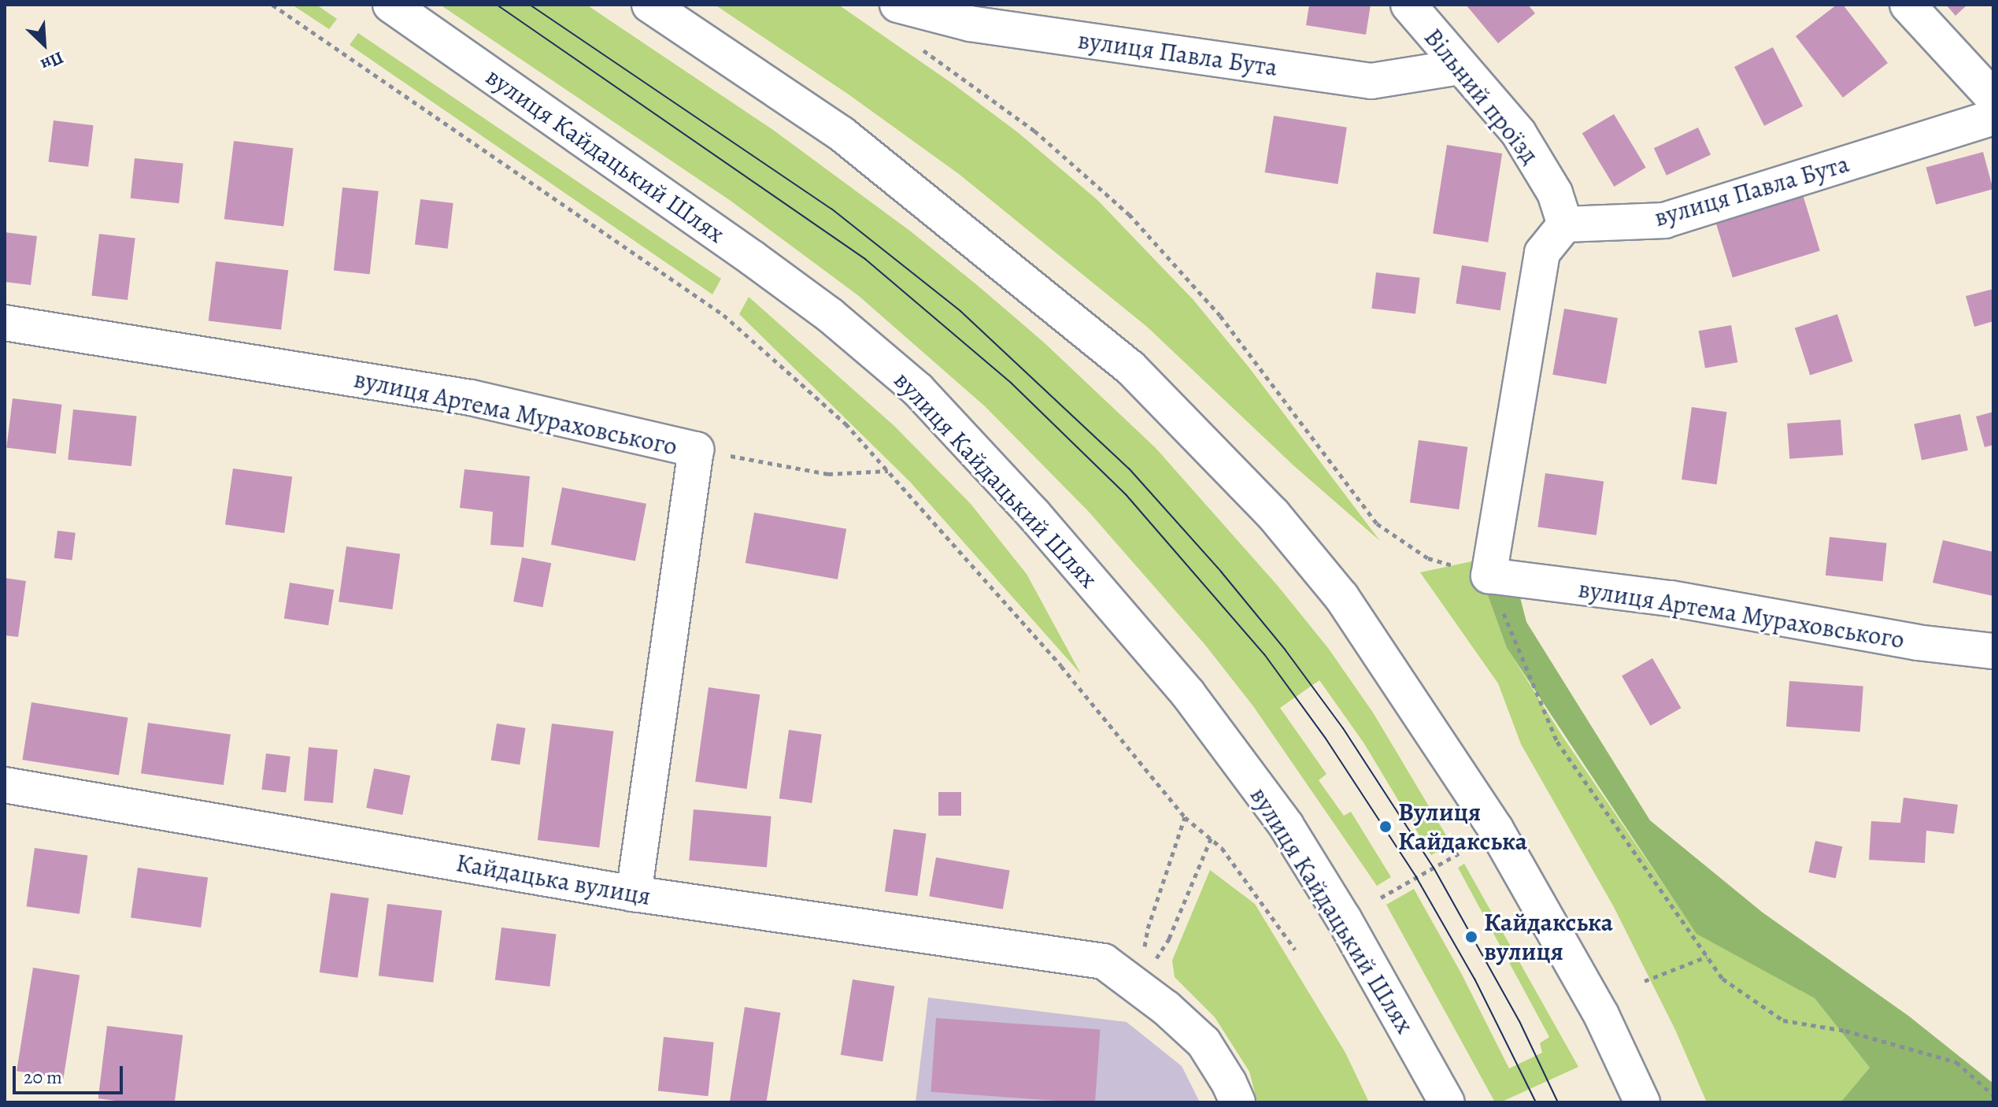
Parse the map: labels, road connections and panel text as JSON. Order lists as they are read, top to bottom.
{
  "streets": {
    "main road": [
      "вулиця Павла Бута",
      "Вільний проїзд",
      "вулиця Кайдацький Шлях",
      "вулиця Артема Мураховського",
      "Кайдацька вулиця"
    ]
  },
  "crossings": [
    ["вулиця Павла Бута", "Вільний проїзд"],
    ["вулиця Артема Мураховського", "Кайдацька вулиця"]
  ],
  "places": ["Вулиця Кайдакська", "Кайдакська вулиця"],
  "scale_bar": "20 m",
  "north": "bottom right"
}
